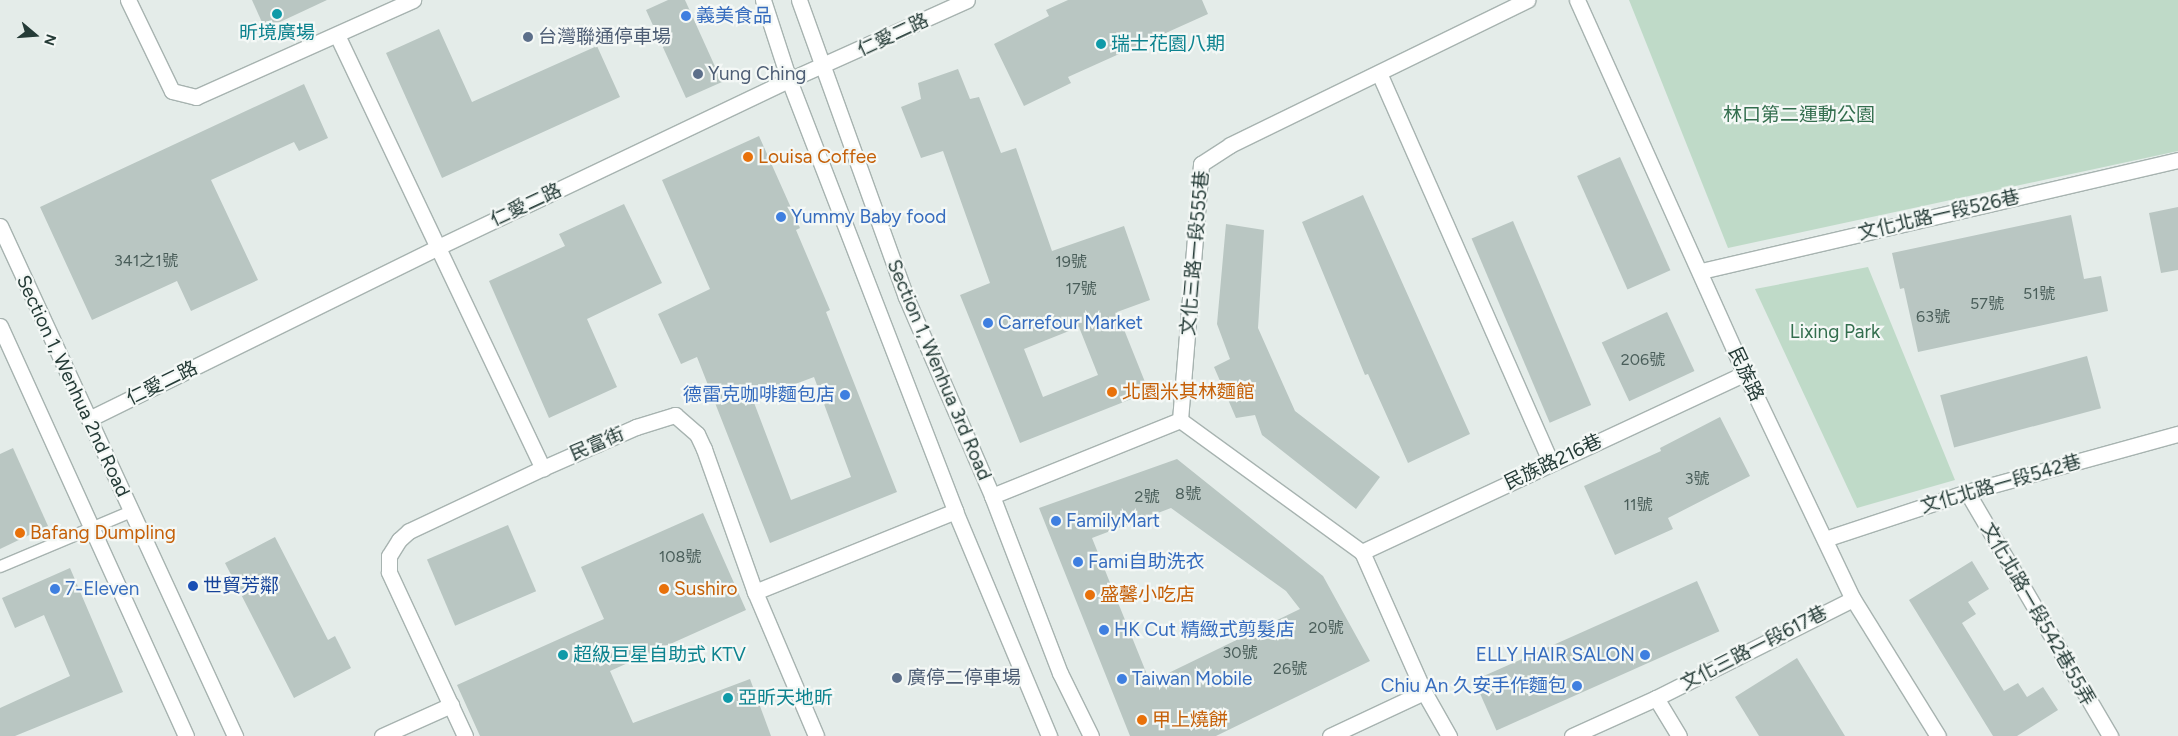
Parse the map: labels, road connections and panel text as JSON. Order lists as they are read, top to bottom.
{
  "streets": {
    "street": [
      "仁愛二路",
      "文化北路一段526巷",
      "文化三路一段555巷",
      "Section 1, Wenhua 3rd Road",
      "民族路",
      "Section 1, Wenhua 2nd Road",
      "民富街",
      "民族路216巷",
      "文化北路一段542巷",
      "文化北路一段542巷55弄",
      "文化三路一段617巷"
    ]
  },
  "crossings": [
    ["仁愛二路", "Section 1, Wenhua 3rd Road"],
    ["仁愛二路", "Section 1, Wenhua 2nd Road"],
    ["文化北路一段526巷", "民族路"],
    ["民族路", "民族路216巷"],
    ["民族路", "文化北路一段542巷"],
    ["民族路", "文化三路一段617巷"],
    ["文化北路一段542巷", "文化北路一段542巷55弄"]
  ],
  "parks": ["林口第二運動公園", "Lixing Park"],
  "places": [
    "昕境廣場",
    "義美食品",
    "台灣聯通停車場",
    "瑞士花園八期",
    "Yung Ching",
    "Louisa Coffee",
    "Yummy Baby food",
    "Carrefour Market",
    "北園米其林麵館",
    "德雷克咖啡麵包店",
    "FamilyMart",
    "Bafang Dumpling",
    "Fami自助洗衣",
    "世貿芳鄰",
    "7-Eleven",
    "Sushiro",
    "盛馨小吃店",
    "HK Cut 精緻式剪髮店",
    "超級巨星自助式 KTV",
    "ELLY HAIR SALON",
    "廣停二停車場",
    "Taiwan Mobile",
    "Chiu An 久安手作麵包",
    "亞昕天地昕",
    "甲上燒餅"
  ],
  "house_numbers": [
    "341之1號",
    "19號",
    "17號",
    "51號",
    "57號",
    "63號",
    "206號",
    "3號",
    "8號",
    "2號",
    "11號",
    "108號",
    "20號",
    "30號",
    "26號"
  ],
  "north": "right"
}
